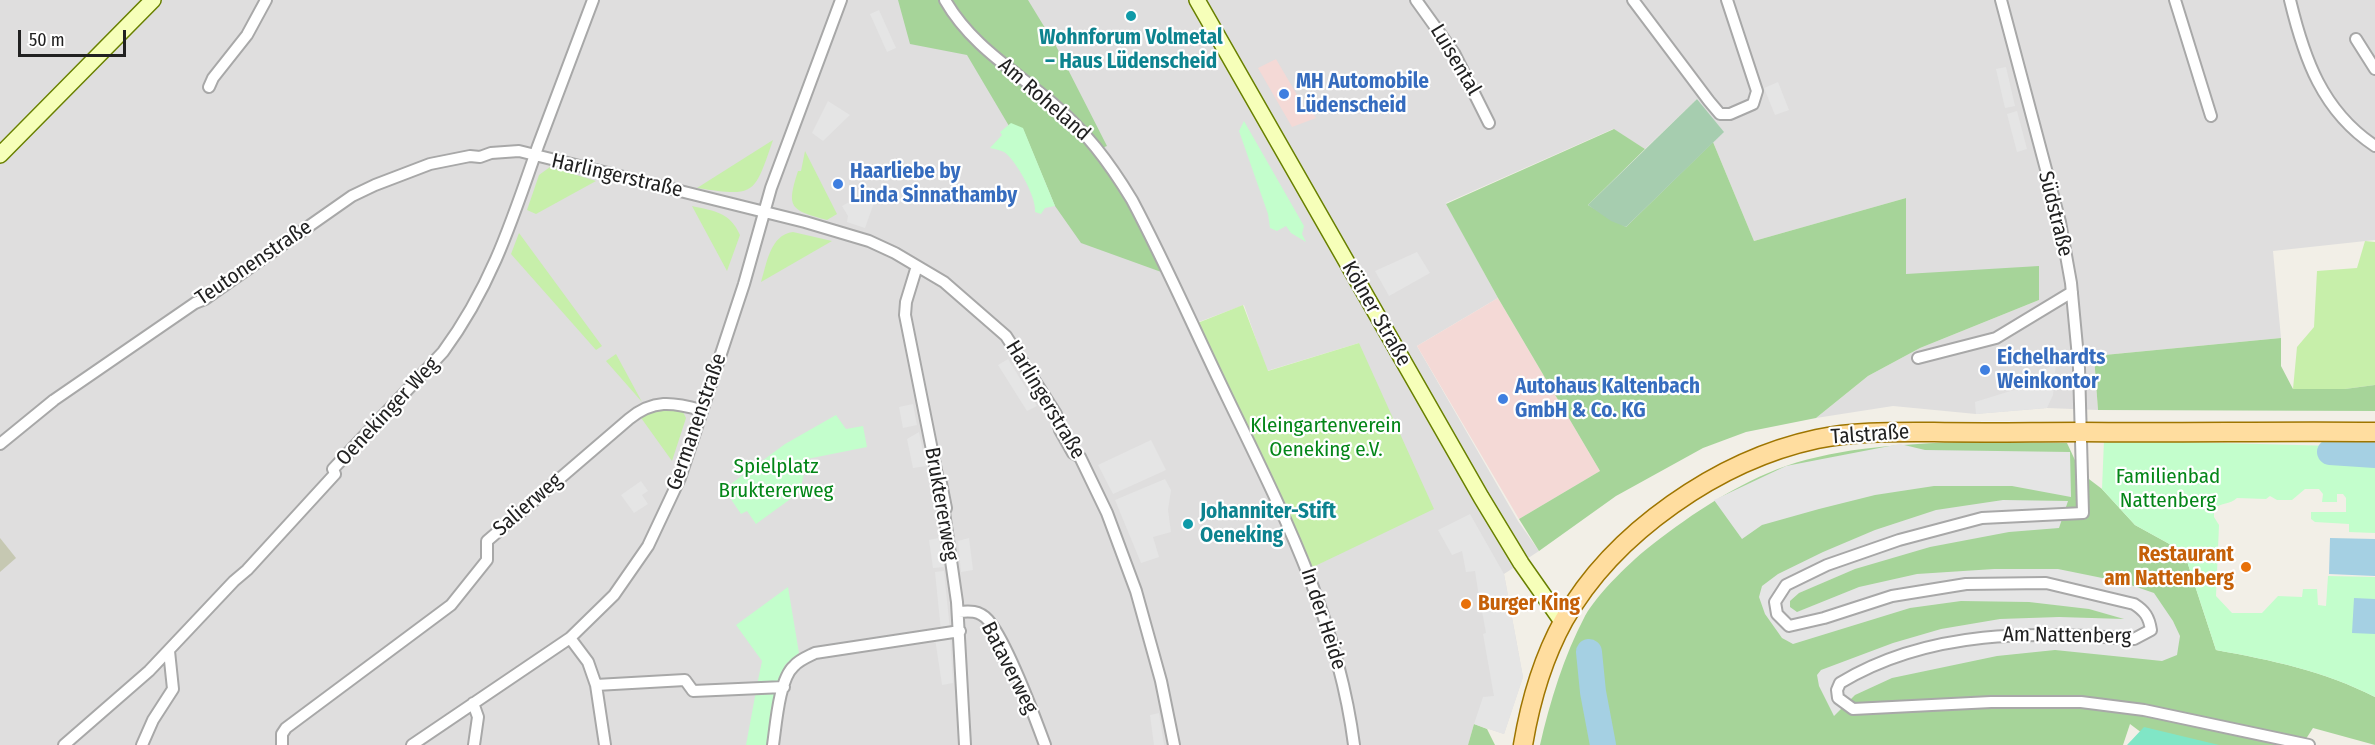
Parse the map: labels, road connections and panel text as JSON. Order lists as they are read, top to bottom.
{
  "streets": {
    "main road": ["Kölner Straße", "Talstraße"],
    "street": [
      "Luisental",
      "Am Roheland",
      "Harlingerstraße",
      "Südstraße",
      "Teutonenstraße",
      "Oenekinger Weg",
      "Germanenstraße",
      "Bruktererweg",
      "Salierweg",
      "In der Heide",
      "Am Nattenberg",
      "Bataverweg"
    ]
  },
  "crossings": [
    ["Am Roheland", "In der Heide"],
    ["Harlingerstraße", "Teutonenstraße"],
    ["Harlingerstraße", "Oenekinger Weg"],
    ["Harlingerstraße", "Germanenstraße"],
    ["Harlingerstraße", "Bruktererweg"],
    ["Südstraße", "Talstraße"],
    ["Südstraße", "Am Nattenberg"],
    ["Teutonenstraße", "Oenekinger Weg"],
    ["Kölner Straße", "Talstraße"],
    ["Germanenstraße", "Salierweg"],
    ["Talstraße", "Am Nattenberg"],
    ["Bruktererweg", "Bataverweg"]
  ],
  "parks": ["Kleingartenverein Oeneking e.V.", "Spielplatz Bruktererweg", "Familienbad Nattenberg"],
  "places": [
    "Wohnforum Volmetal – Haus Lüdenscheid",
    "MH Automobile Lüdenscheid",
    "Haarliebe by Linda Sinnathamby",
    "Eichelhardts Weinkontor",
    "Autohaus Kaltenbach GmbH & Co. KG",
    "Johanniter-Stift Oeneking",
    "Restaurant am Nattenberg",
    "Burger King"
  ],
  "scale_bar": "50 m"
}
